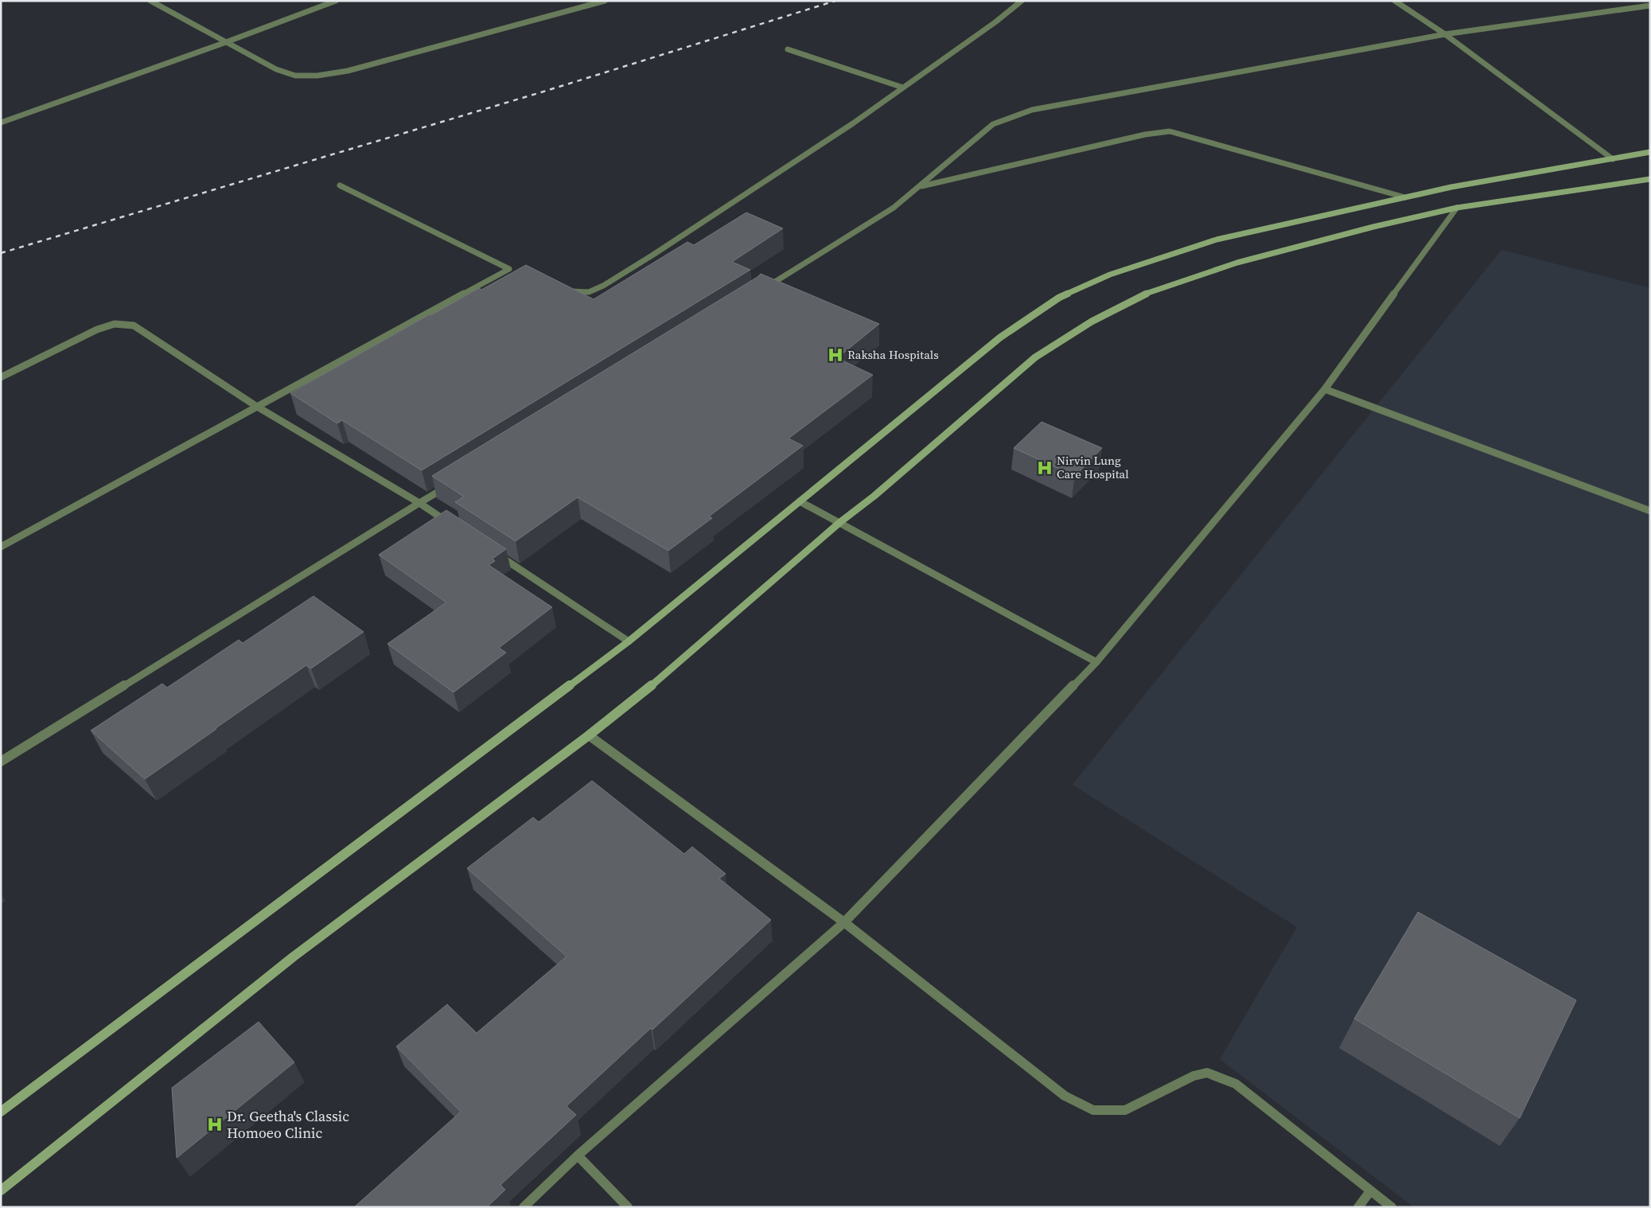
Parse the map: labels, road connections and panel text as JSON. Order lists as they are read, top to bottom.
{
  "places": {
    "hospital": ["Raksha Hospitals", "Nirvin Lung Care Hospital", "Dr. Geetha's Classic Homoeo Clinic"]
  }
}
